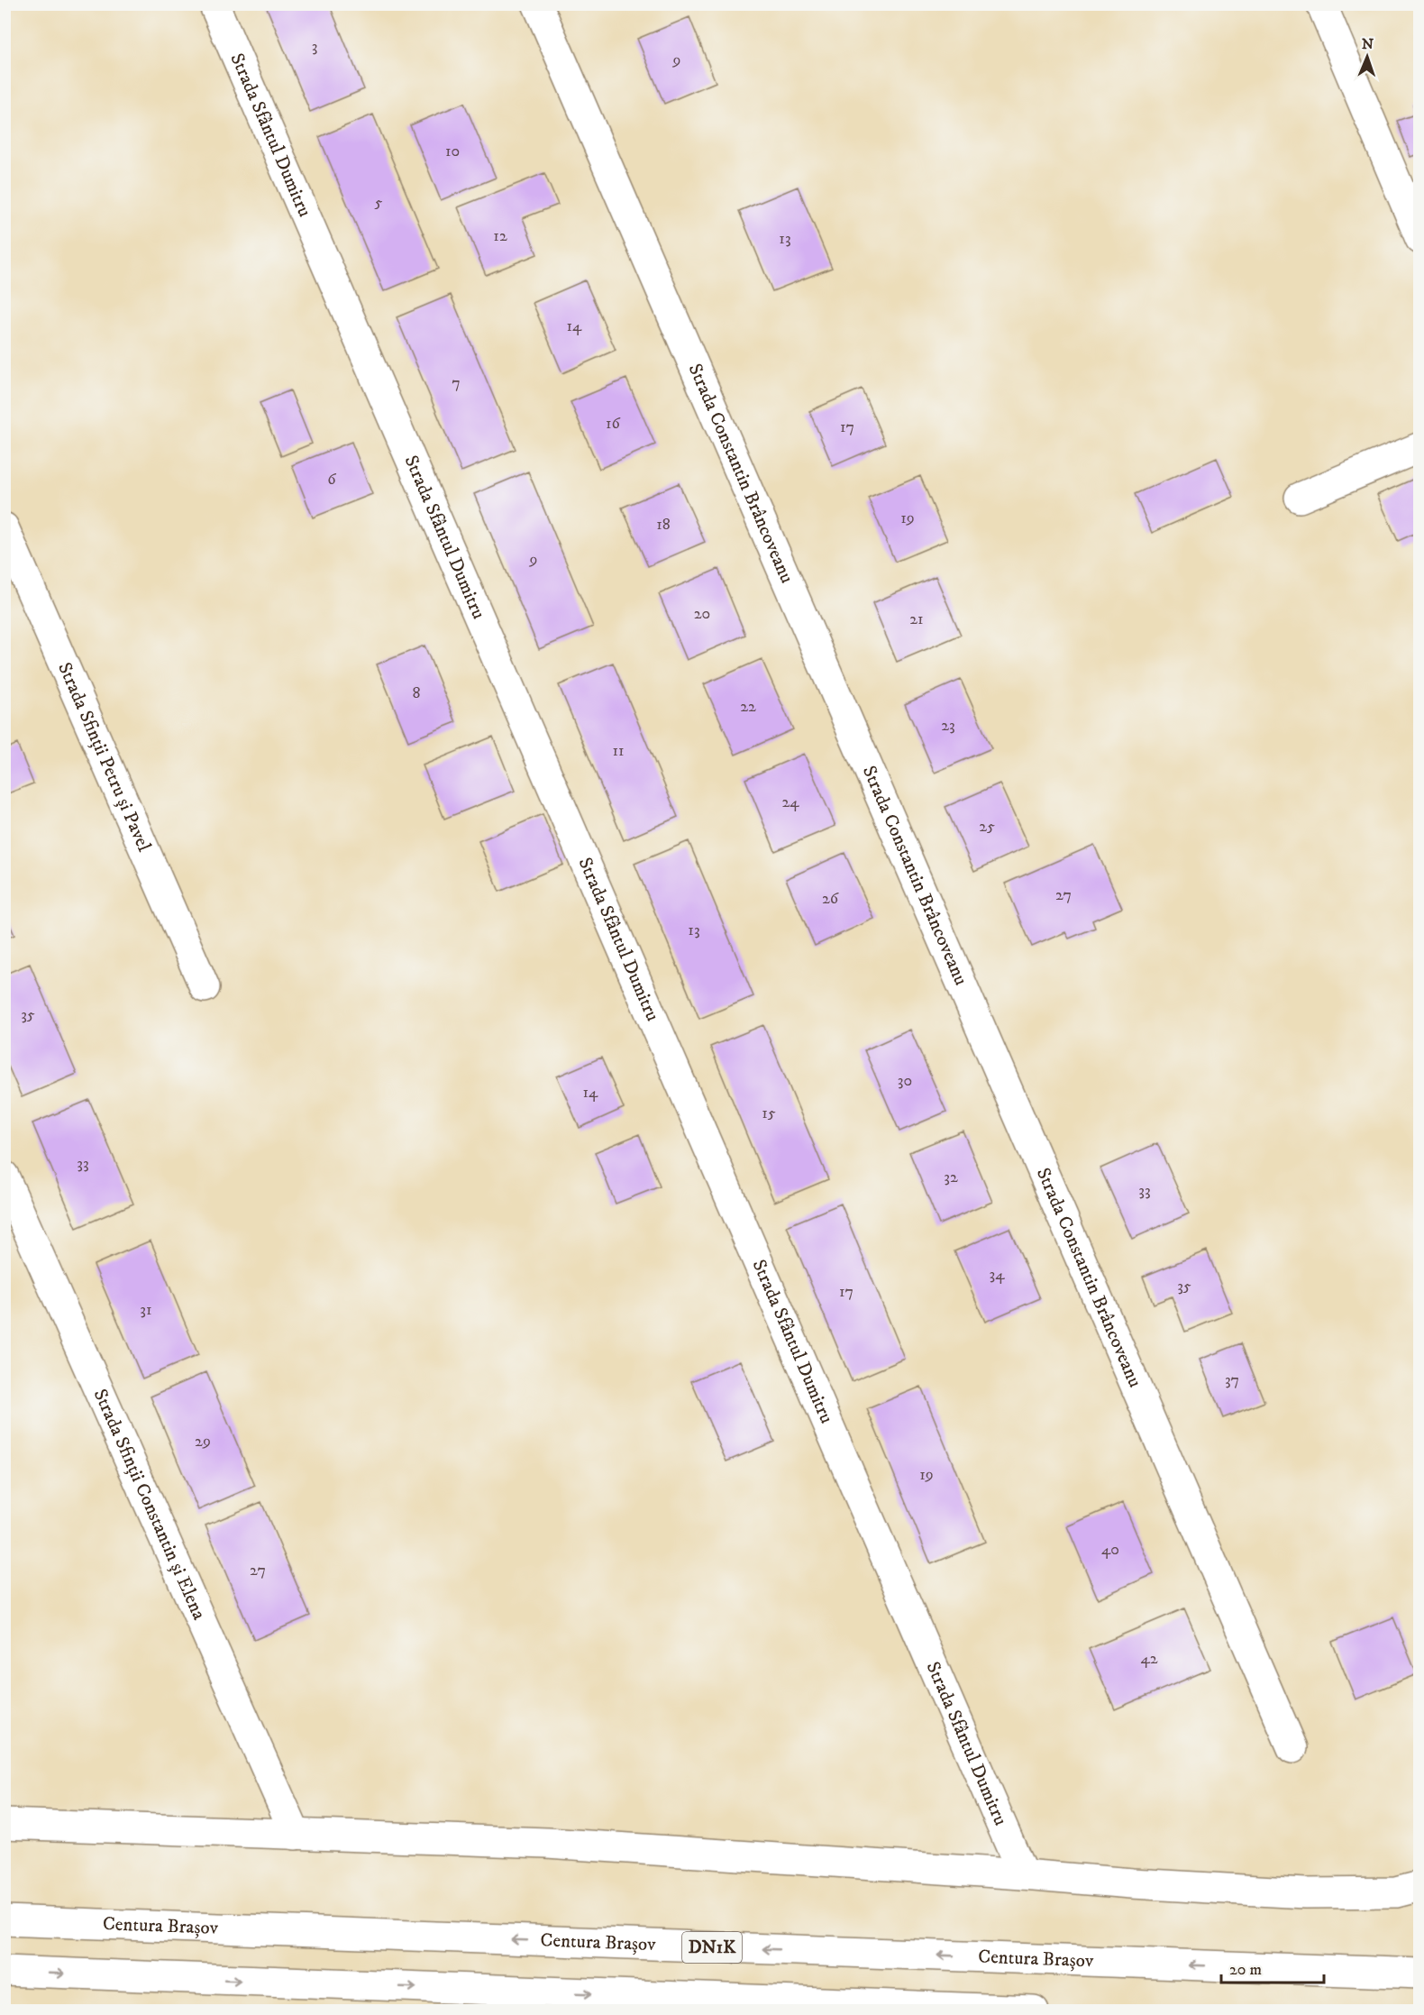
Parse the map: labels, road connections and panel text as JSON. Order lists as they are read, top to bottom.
{
  "streets": {
    "main road": [
      "Strada Sfântul Dumitru",
      "Strada Constantin Brâncoveanu",
      "Strada Sfinții Petru și Pavel",
      "Strada Sfinții Constantin și Elena",
      "Centura Brașov",
      "DN1K"
    ]
  },
  "house_numbers": [
    "3",
    "9",
    "10",
    "5",
    "12",
    "13",
    "14",
    "7",
    "16",
    "17",
    "6",
    "19",
    "18",
    "9",
    "20",
    "21",
    "8",
    "22",
    "23",
    "11",
    "24",
    "25",
    "27",
    "26",
    "13",
    "35",
    "30",
    "14",
    "15",
    "33",
    "32",
    "33",
    "34",
    "35",
    "17",
    "31",
    "37",
    "29",
    "19",
    "40",
    "27",
    "42"
  ],
  "scale_bar": "20 m",
  "north": "top"
}
